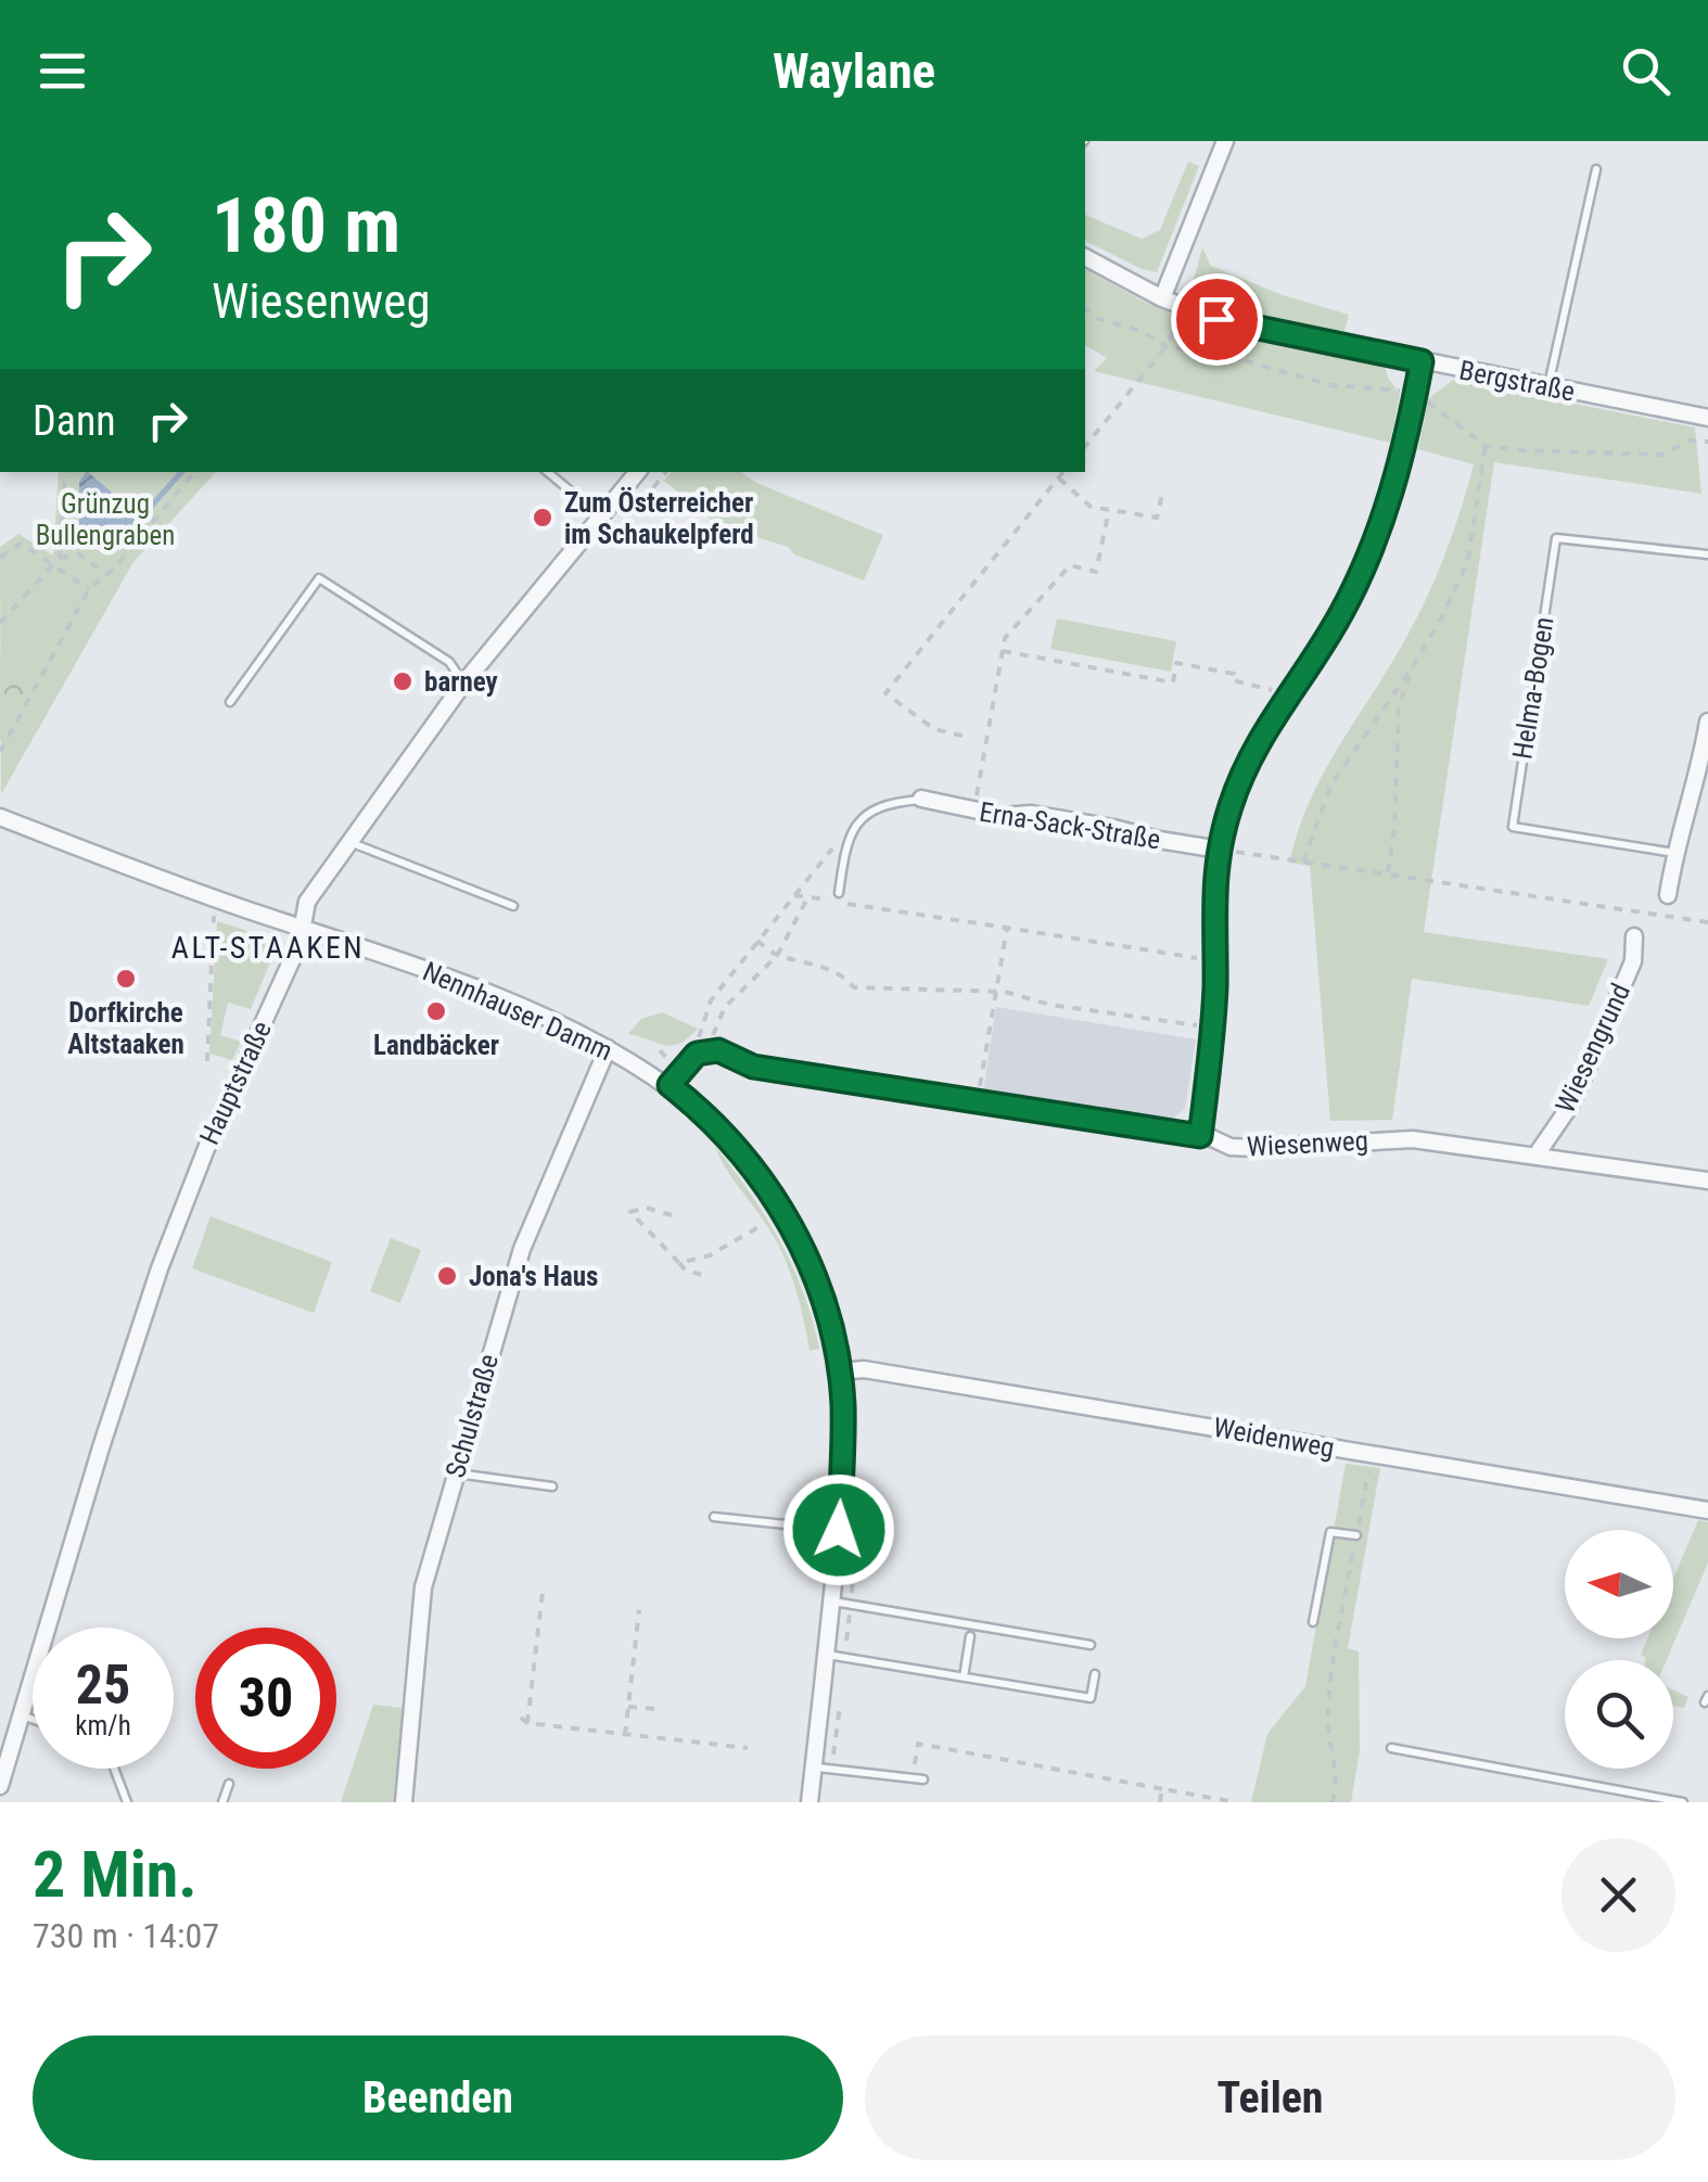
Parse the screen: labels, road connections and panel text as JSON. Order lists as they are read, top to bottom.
{
  "streets": {
    "street": [
      "Bergstraße",
      "Erna-Sack-Straße",
      "Nennhauser Damm",
      "Wiesengrund",
      "Hauptstraße",
      "Wiesenweg",
      "Schulstraße",
      "Weidenweg"
    ],
    "lane": ["Helma-Bogen"]
  },
  "crossings": [
    ["Nennhauser Damm", "Hauptstraße"],
    ["Nennhauser Damm", "Schulstraße"],
    ["Nennhauser Damm", "Weidenweg"],
    ["Wiesengrund", "Wiesenweg"]
  ],
  "districts": ["ALT-STAAKEN"],
  "parks": ["Grünzug Bullengraben"],
  "places": [
    "Zum Österreicher im Schaukelpferd",
    "barney",
    "Dorfkirche Altstaaken",
    "Landbäcker",
    "Jona's Haus"
  ],
  "north": "left",
  "page": {
    "header": "Waylane",
    "turn": ["180 m", "Wiesenweg"],
    "then": "Dann",
    "speed": "25 km/h",
    "limit": "30",
    "heading": ["2 Min.", "730 m · 14:07"],
    "buttons": ["Beenden", "Teilen"]
  }
}
